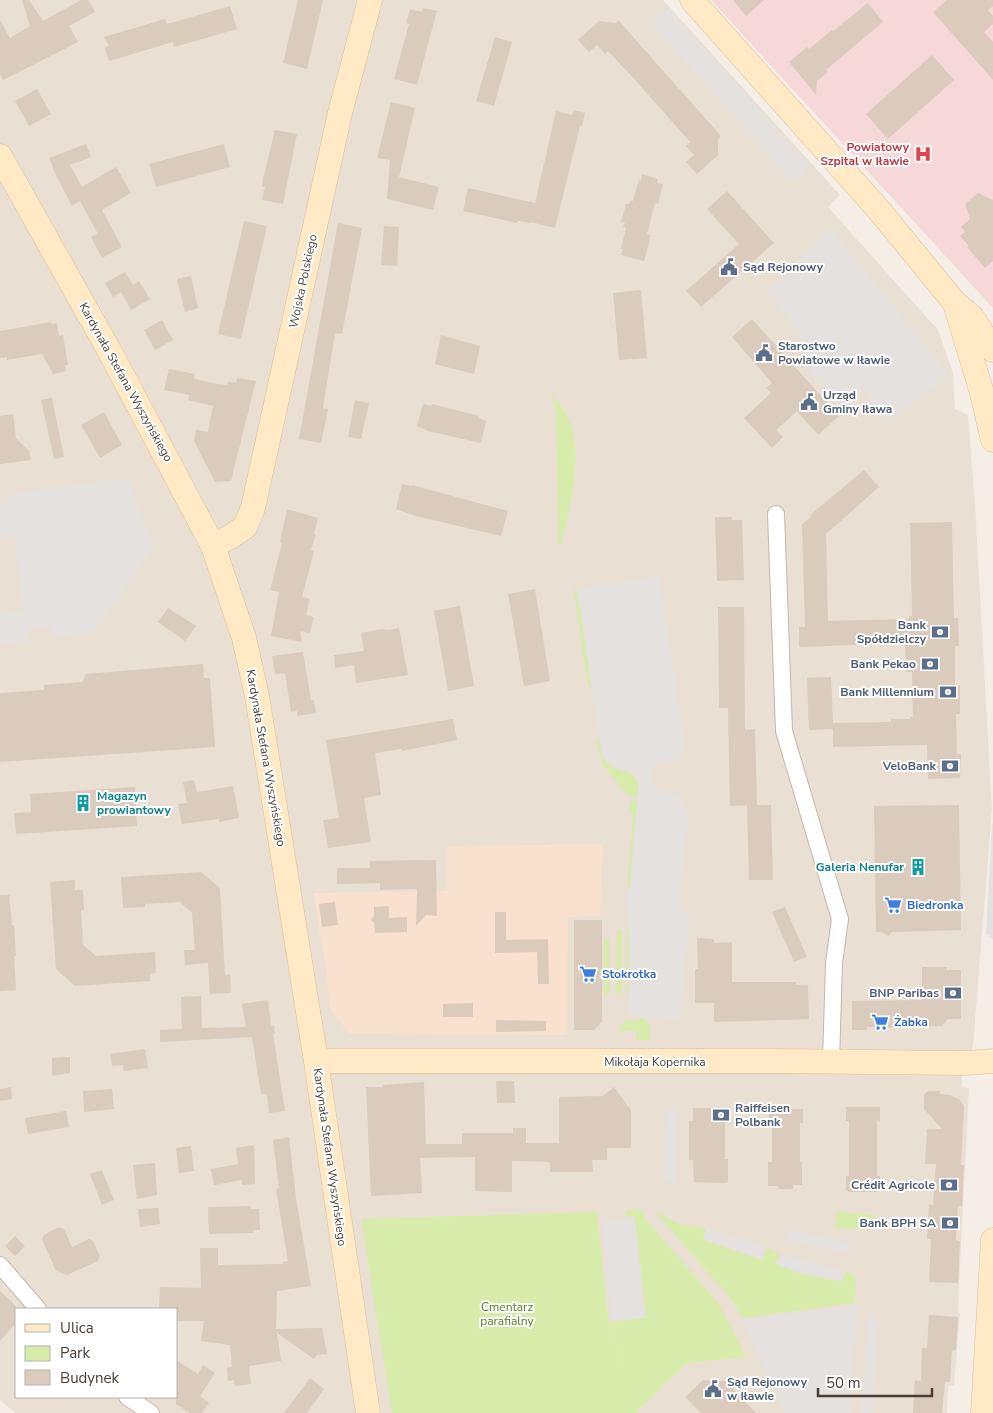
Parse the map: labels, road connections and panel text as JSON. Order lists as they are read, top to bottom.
{
  "streets": {
    "street": ["Wojska Polskiego", "Kardynała Stefana Wyszyńskiego", "Mikołaja Kopernika"]
  },
  "crossings": [
    ["Wojska Polskiego", "Kardynała Stefana Wyszyńskiego"],
    ["Kardynała Stefana Wyszyńskiego", "Mikołaja Kopernika"]
  ],
  "parks": ["Cmentarz parafialny"],
  "places": {
    "hospital": ["Powiatowy Szpital w Iławie"],
    "public building": [
      "Sąd Rejonowy",
      "Starostwo Powiatowe w Iławie",
      "Urząd Gminy Iława",
      "Sąd Rejonowy w Iławie"
    ],
    "bank": [
      "Bank Spółdzielczy",
      "Bank Pekao",
      "Bank Millennium",
      "VeloBank",
      "BNP Paribas",
      "Raiffeisen Polbank",
      "Crédit Agricole",
      "Bank BPH SA"
    ],
    "building": ["Magazyn prowiantowy", "Galeria Nenufar"],
    "supermarket": ["Biedronka", "Stokrotka", "Żabka"]
  },
  "legend": ["Ulica", "Park", "Budynek"],
  "scale_bar": "50 m"
}
